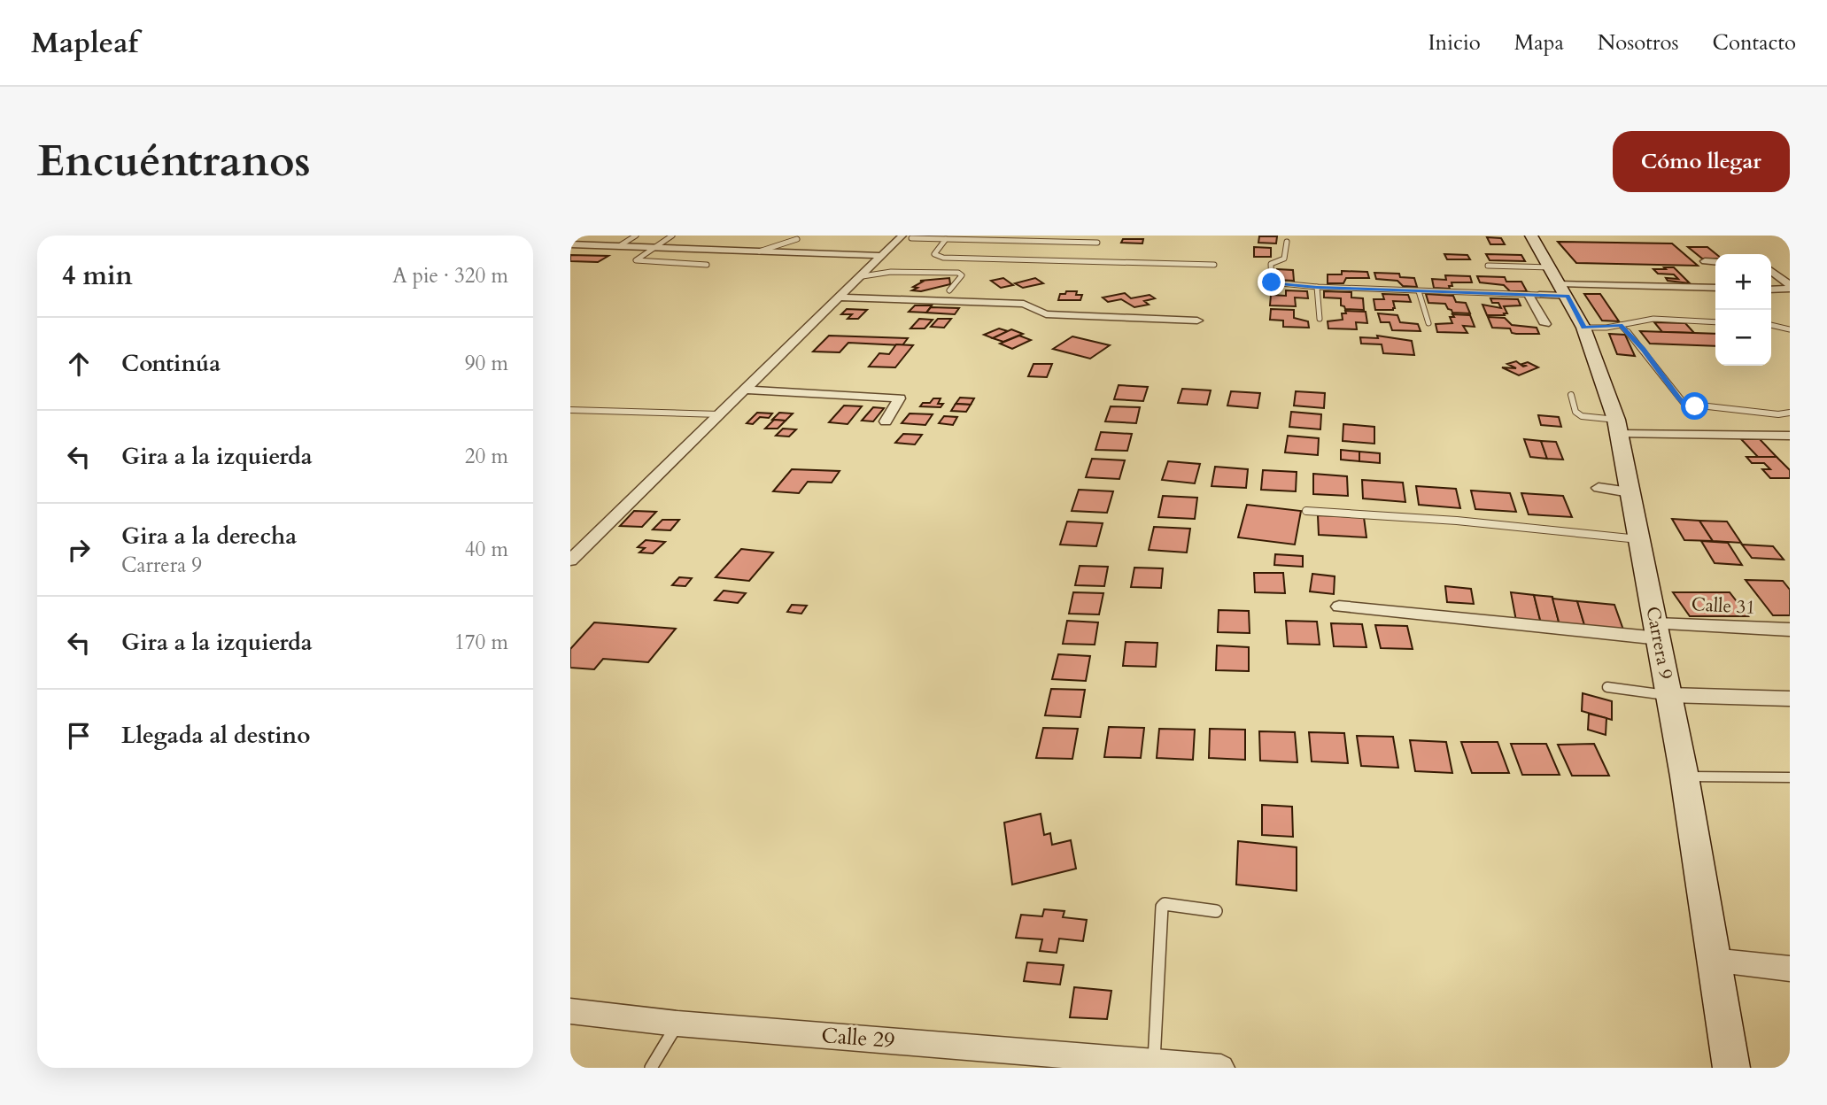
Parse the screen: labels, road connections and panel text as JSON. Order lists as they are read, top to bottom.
{
  "streets": {
    "main road": ["Carrera 9"],
    "street": ["Calle 31", "Calle 29"]
  },
  "crossings": [
    ["Calle 31", "Carrera 9"]
  ],
  "page": {
    "header": "Mapleaf",
    "nav": [
      "Inicio",
      "Mapa",
      "Nosotros",
      "Contacto"
    ],
    "buttons": "Cómo llegar",
    "title": "Encuéntranos",
    "heading": ["4 min", "A pie · 320 m"],
    "map_buttons": ["+", "−"],
    "list": [
      ["Continúa", "90 m"],
      ["Gira a la izquierda", "20 m"],
      ["Gira a la derecha", "Carrera 9", "40 m"],
      ["Gira a la izquierda", "170 m"],
      "Llegada al destino"
    ]
  }
}
